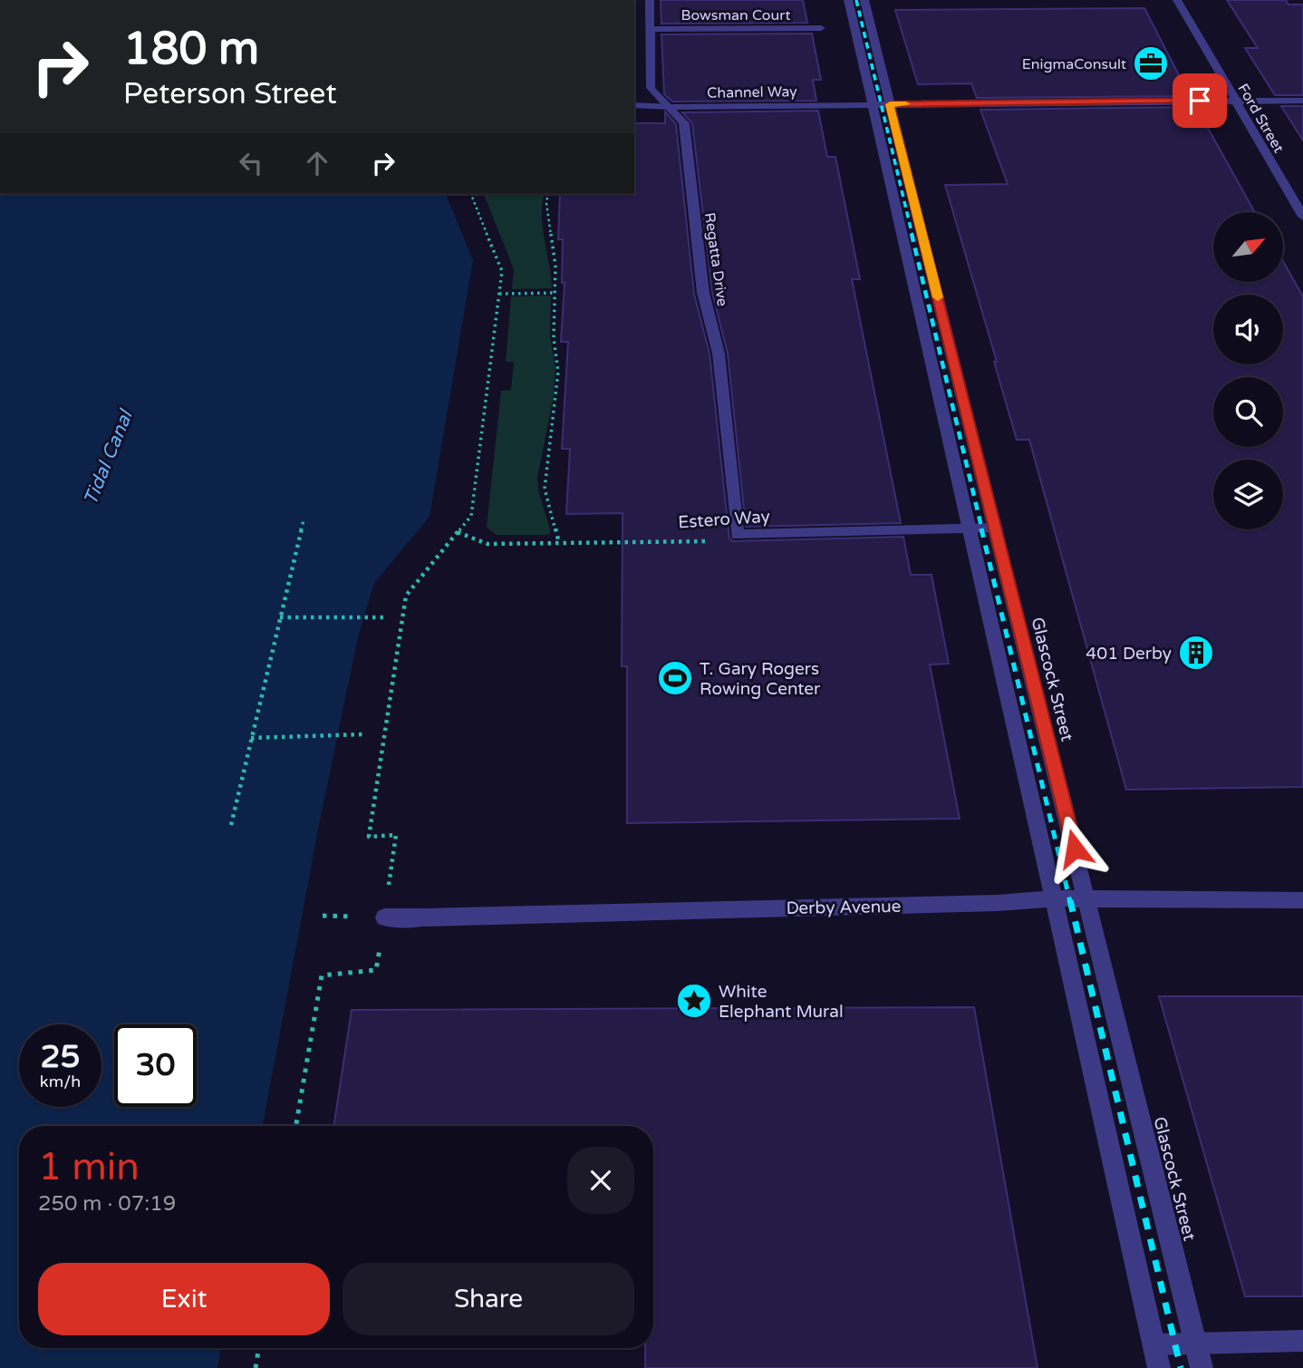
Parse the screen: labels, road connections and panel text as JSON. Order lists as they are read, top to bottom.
{
  "streets": {
    "street": [
      "Bowsman Court",
      "Channel Way",
      "Ford Street",
      "Regatta Drive",
      "Estero Way",
      "Glascock Street",
      "Derby Avenue"
    ]
  },
  "crossings": [
    ["Bowsman Court", "Regatta Drive"],
    ["Channel Way", "Ford Street"],
    ["Channel Way", "Regatta Drive"],
    ["Channel Way", "Glascock Street"],
    ["Regatta Drive", "Estero Way"],
    ["Estero Way", "Glascock Street"],
    ["Glascock Street", "Derby Avenue"]
  ],
  "water": ["Tidal Canal"],
  "places": {
    "office": ["EnigmaConsult"],
    "building": ["401 Derby"],
    "sports": ["T. Gary Rogers Rowing Center"],
    "place": ["White Elephant Mural"]
  },
  "north": "top right",
  "page": {
    "turn": ["180 m", "Peterson Street"],
    "speed": "25 km/h",
    "limit": "30",
    "heading": ["1 min", "250 m · 07:19"],
    "buttons": ["Exit", "Share"]
  }
}
